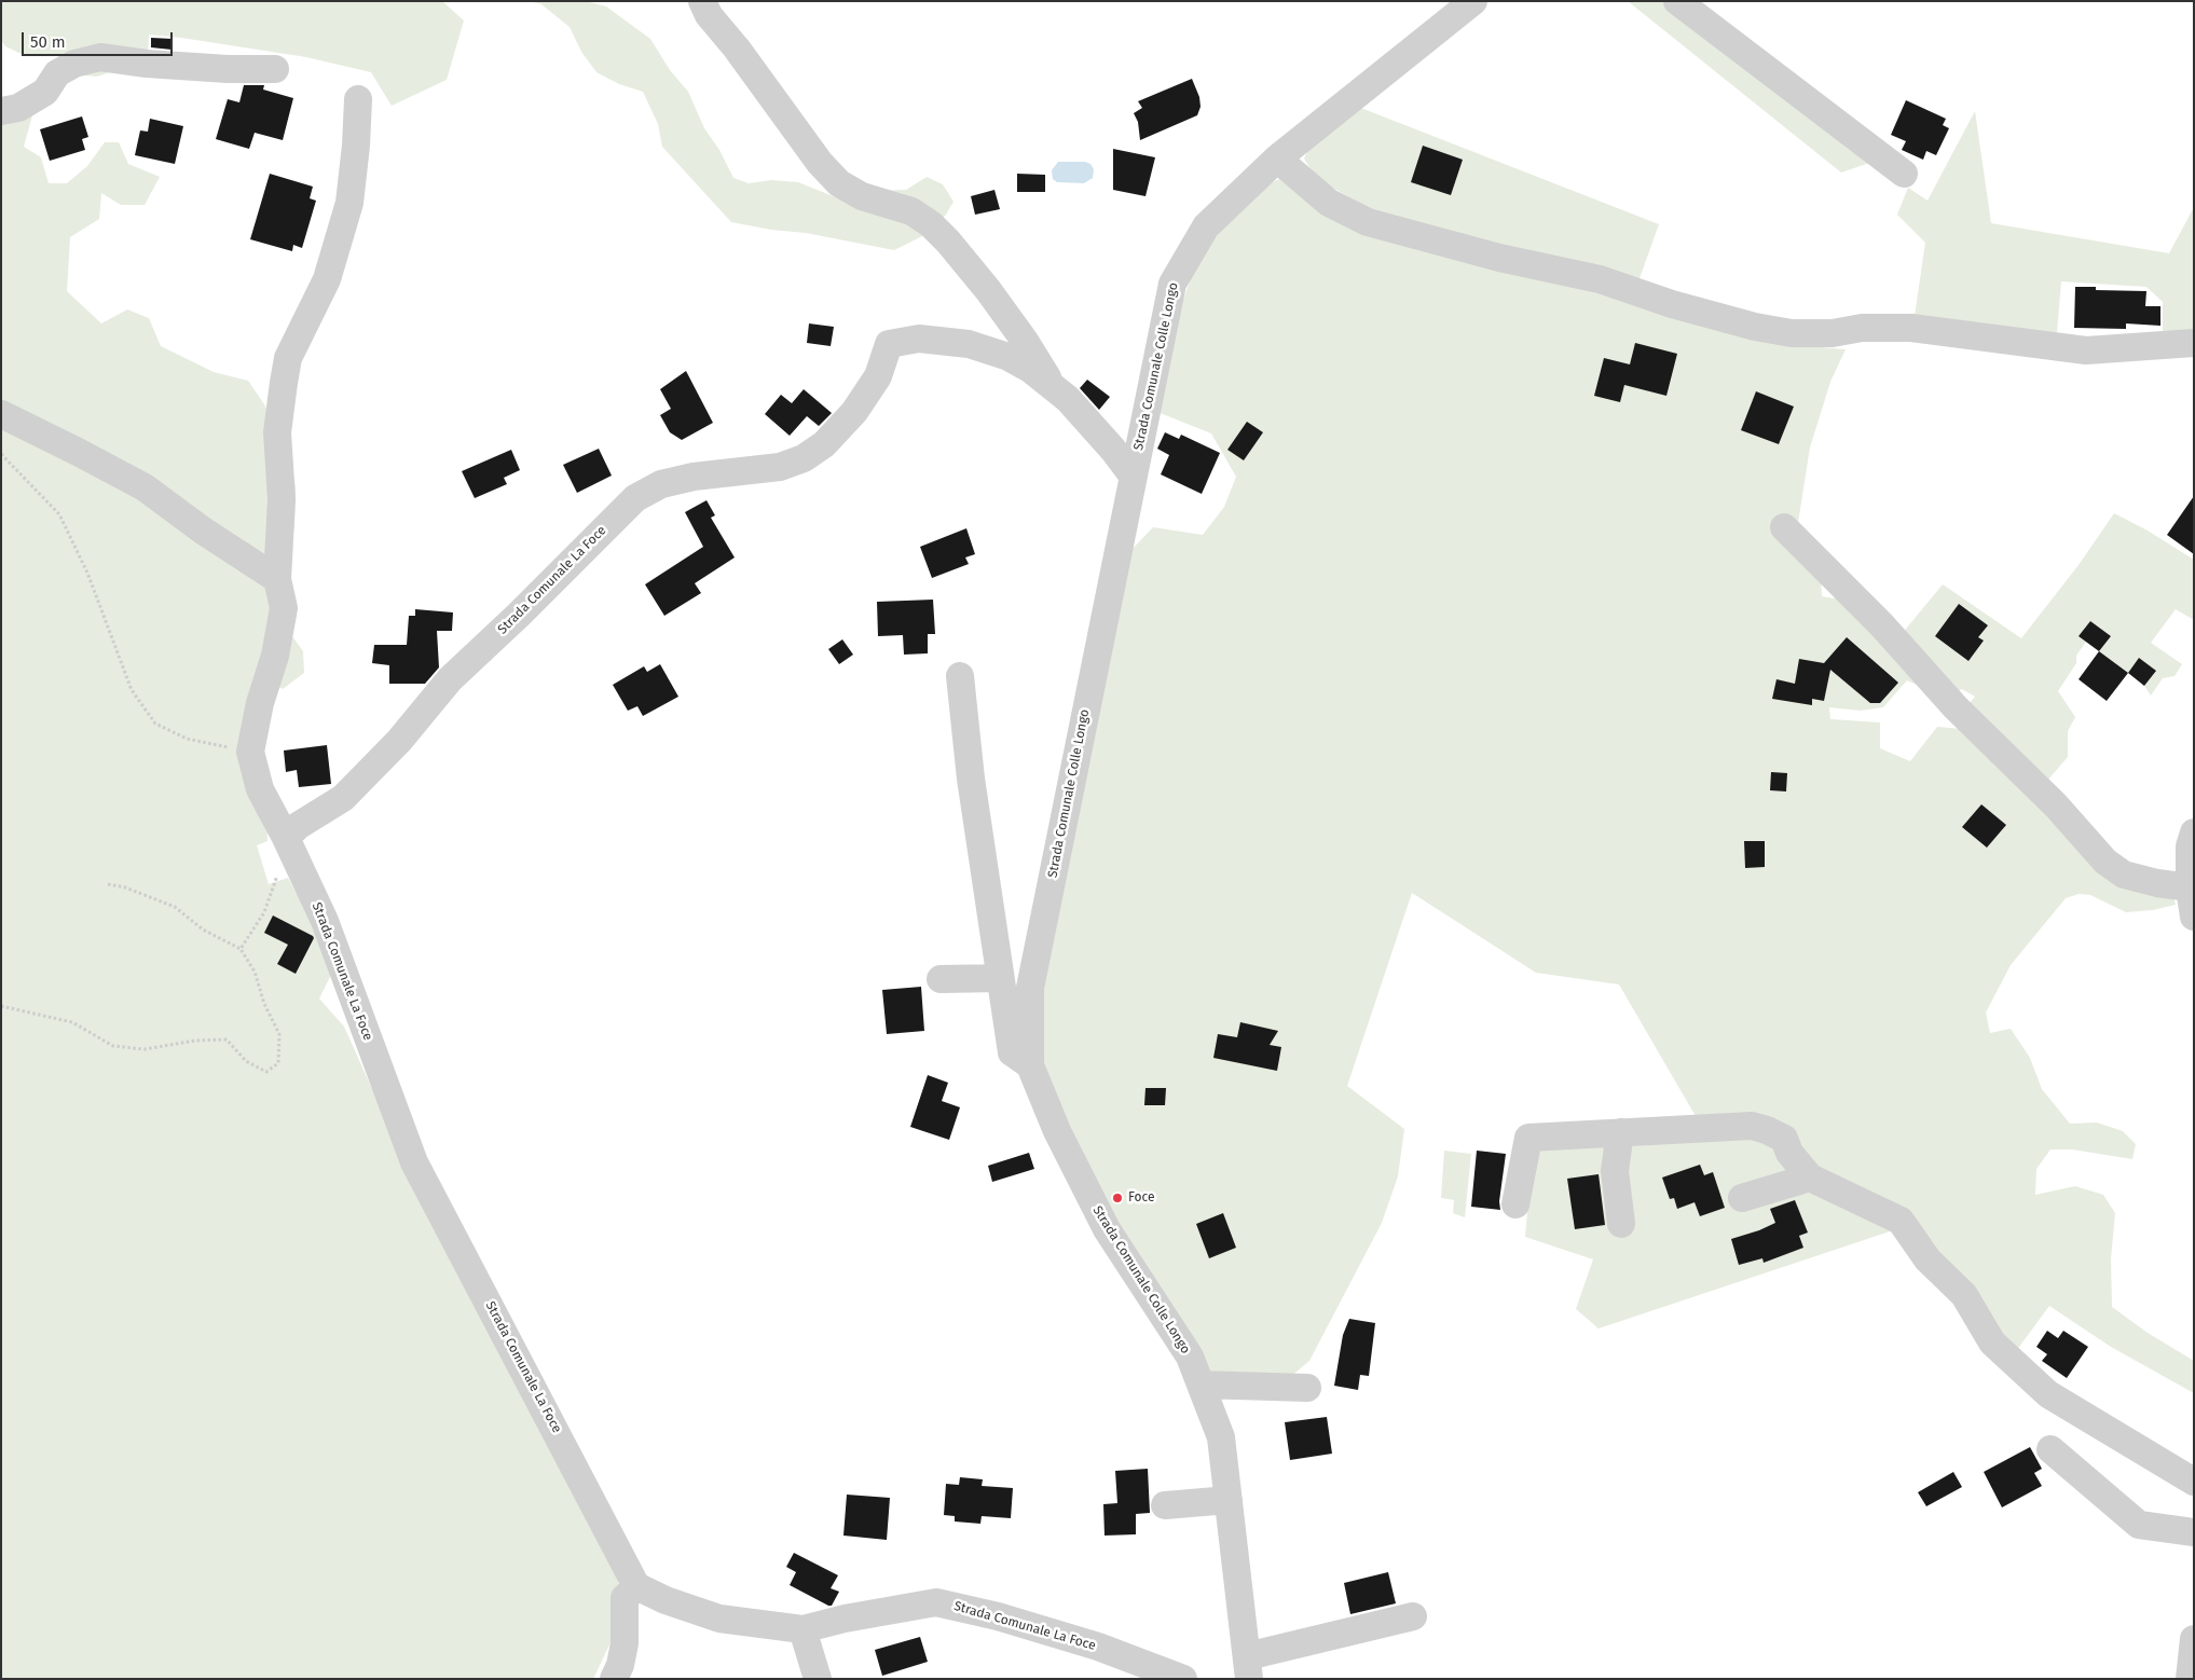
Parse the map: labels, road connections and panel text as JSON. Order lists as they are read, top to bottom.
{
  "streets": {
    "street": ["Strada Comunale Colle Longo", "Strada Comunale La Foce"]
  },
  "crossings": [
    ["Strada Comunale Colle Longo", "Strada Comunale La Foce"]
  ],
  "places": ["Foce"],
  "scale_bar": "50 m"
}
